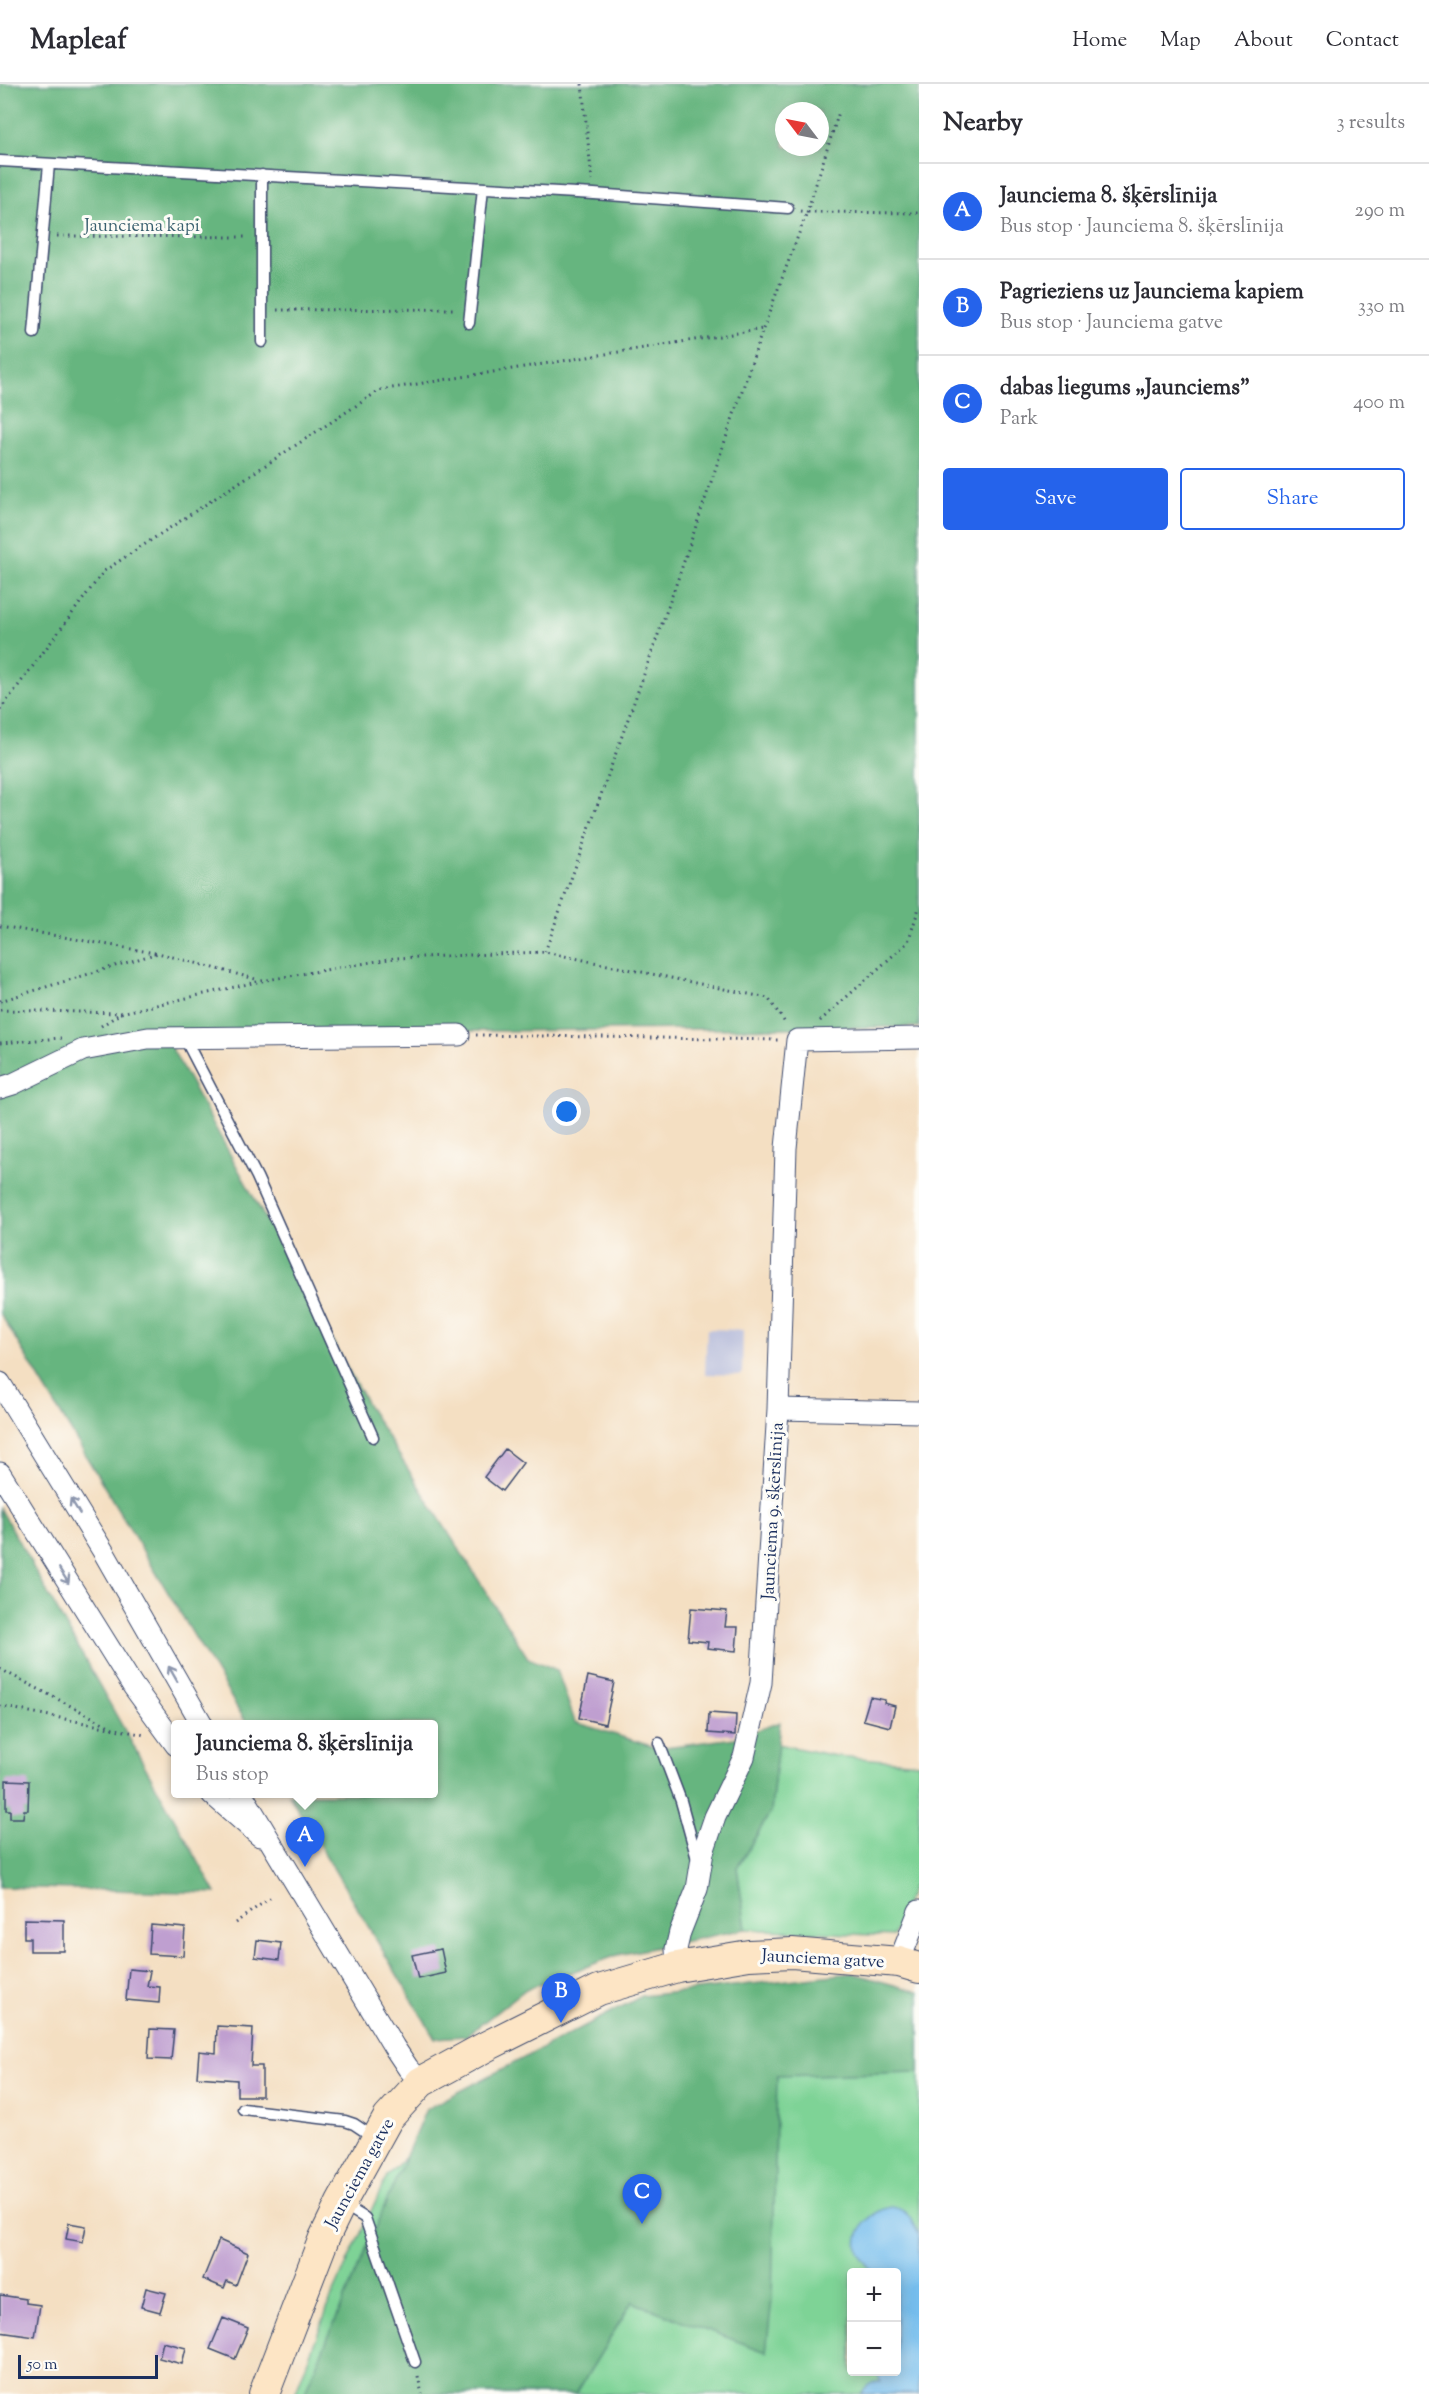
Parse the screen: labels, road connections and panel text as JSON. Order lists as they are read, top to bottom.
{
  "streets": {
    "main road": ["Jaunciema gatve"],
    "street": ["Jaunciema 9. šķērslīnija"]
  },
  "crossings": [
    ["Jaunciema 9. šķērslīnija", "Jaunciema gatve"]
  ],
  "parks": ["Jaunciema kapi"],
  "scale_bar": "50 m",
  "north": "top left",
  "page": {
    "header": "Mapleaf",
    "nav": [
      "Home",
      "Map",
      "About",
      "Contact"
    ],
    "heading": ["Nearby", "3 results"],
    "list": [
      {
        "mark": "A",
        "name": "Jaunciema 8. šķērslīnija",
        "note": "Bus stop · Jaunciema 8. šķērslīnija",
        "value": "290 m"
      },
      {
        "mark": "B",
        "name": "Pagrieziens uz Jaunciema kapiem",
        "note": "Bus stop · Jaunciema gatve",
        "value": "330 m"
      },
      {
        "mark": "C",
        "name": "dabas liegums „Jaunciems”",
        "note": "Park",
        "value": "400 m"
      }
    ],
    "buttons": ["Save", "Share"],
    "popup": ["Jaunciema 8. šķērslīnija", "Bus stop"],
    "pins": ["A", "B", "C"],
    "map_buttons": ["+", "−"],
    "scale": "50 m"
  }
}
